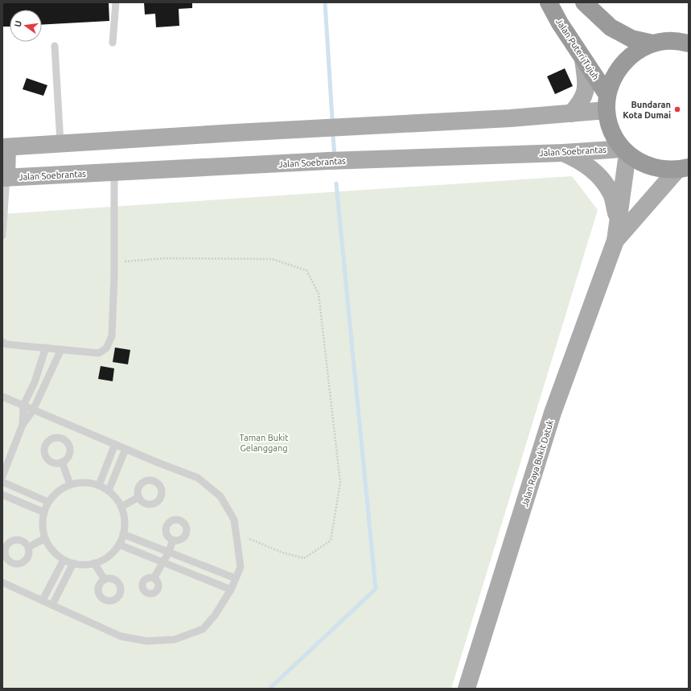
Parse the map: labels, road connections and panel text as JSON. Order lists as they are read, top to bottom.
{
  "streets": {
    "highway": ["Jalan Puteri Tujuh"],
    "main road": ["Jalan Soebrantas", "Jalan Raya Bukit Datuk"]
  },
  "crossings": [
    ["Jalan Soebrantas", "Jalan Raya Bukit Datuk"]
  ],
  "parks": ["Taman Bukit Gelanggang"],
  "places": ["Bundaran Kota Dumai"],
  "north": "left"
}
